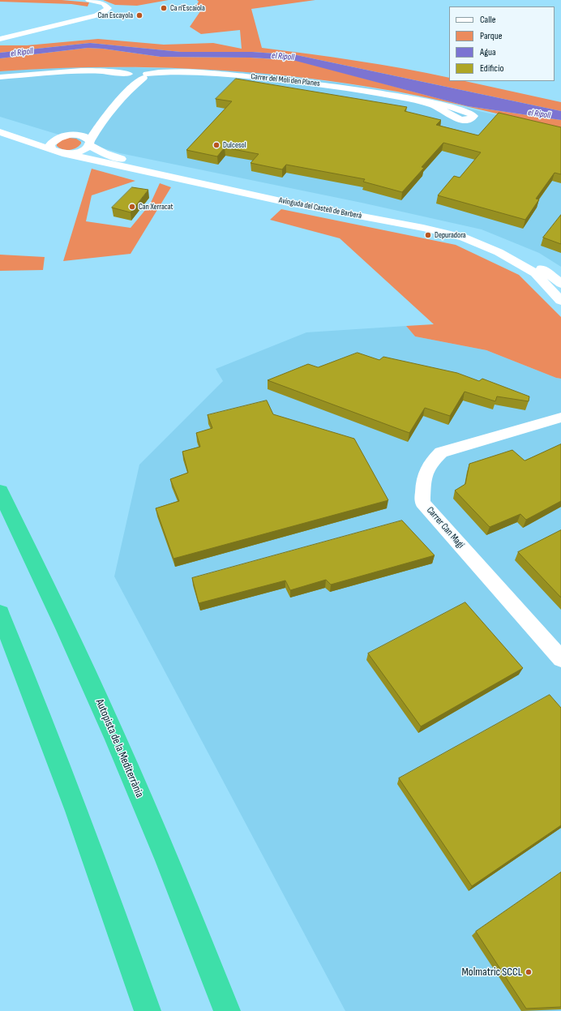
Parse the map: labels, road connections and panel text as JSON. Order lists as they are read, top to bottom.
{
  "streets": {
    "highway": ["Autopista de la Mediterrània"],
    "street": ["Carrer del Molí den Planes", "Avinguda del Castell de Barberà", "Carrer Can Magí"]
  },
  "water": ["el Ripoll"],
  "places": [
    "Ca n'Escaiola",
    "Can Escayola",
    "Dulcesol",
    "Can Xerracat",
    "Depuradora",
    "Molmatric SCCL"
  ],
  "legend": [
    "Calle",
    "Parque",
    "Agua",
    "Edificio"
  ]
}
